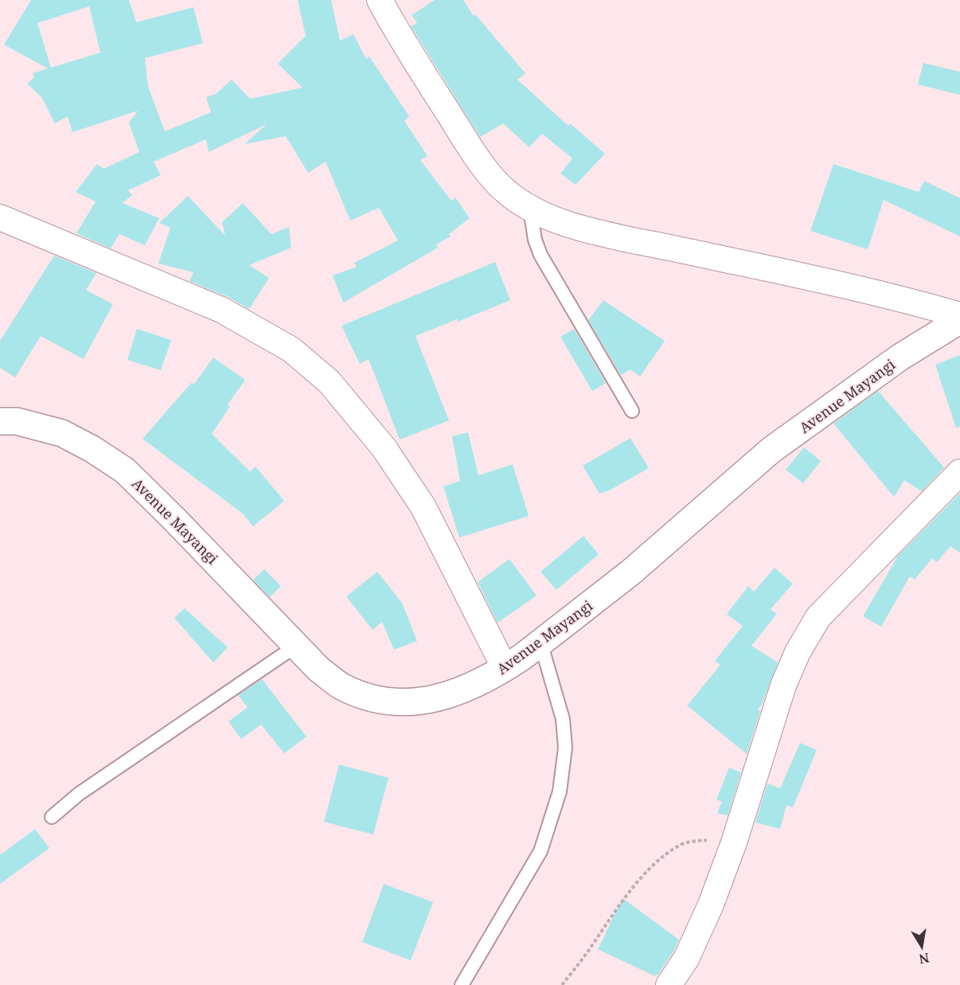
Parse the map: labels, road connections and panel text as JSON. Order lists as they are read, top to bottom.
{
  "streets": {
    "street": ["Avenue Mayangi"]
  },
  "north": "bottom"
}
